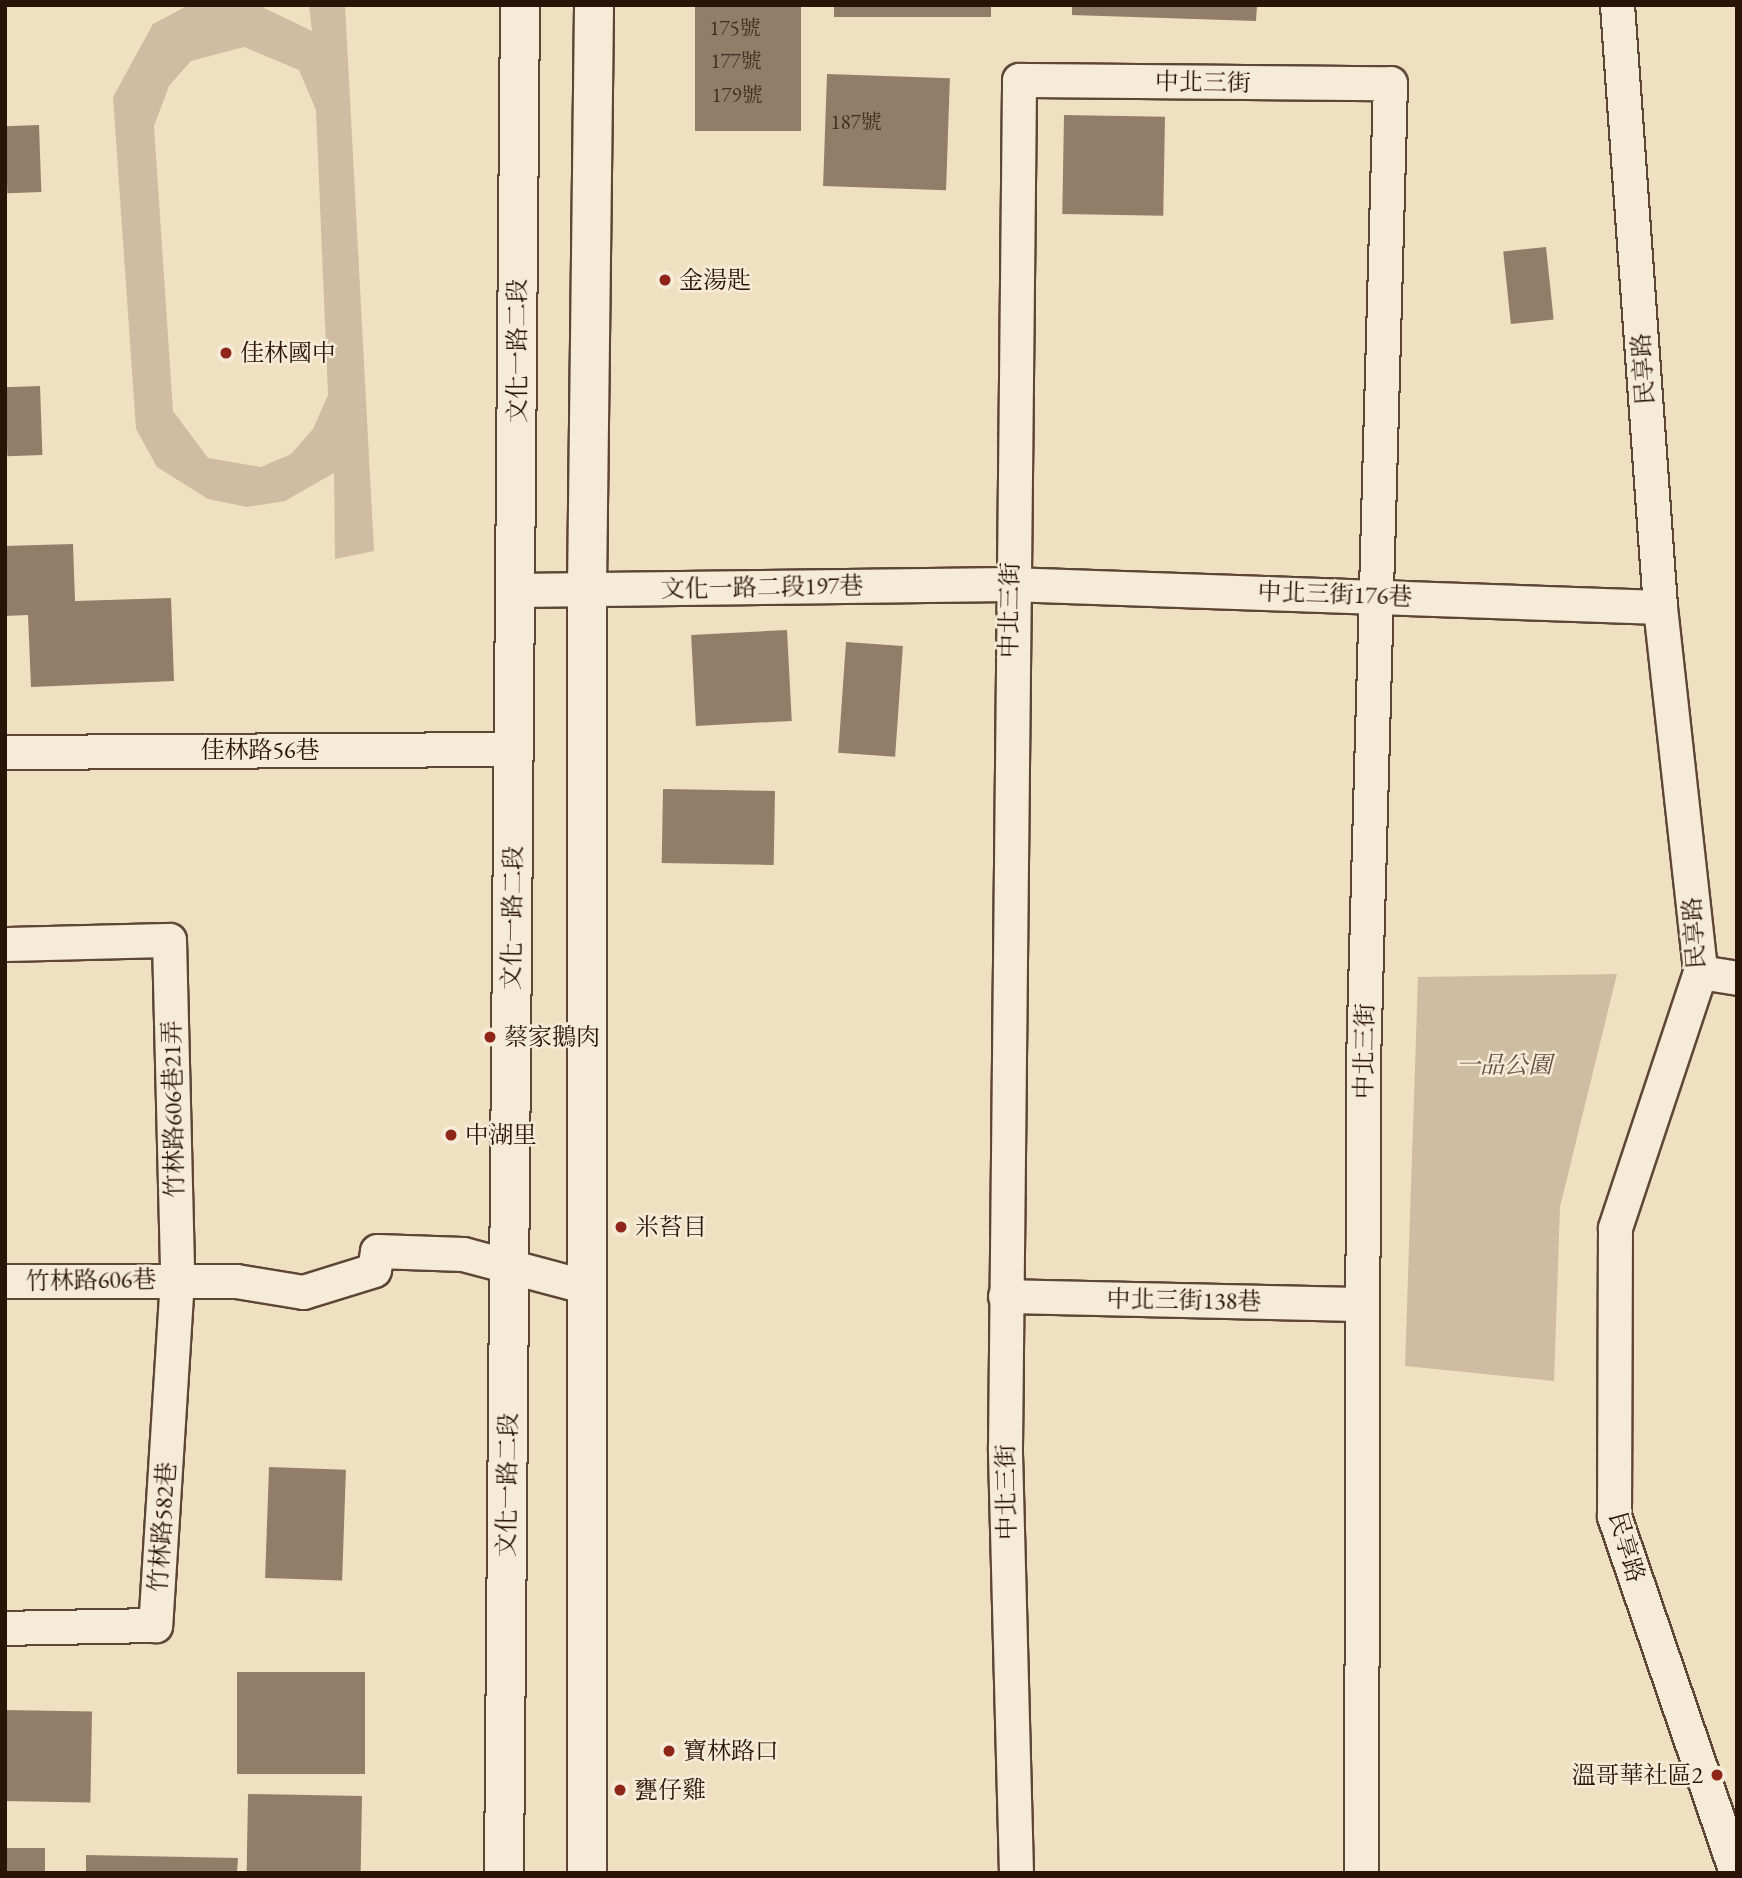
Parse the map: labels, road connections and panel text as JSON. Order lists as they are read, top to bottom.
{
  "streets": {
    "main road": ["文化一路二段"],
    "street": [
      "中北三街",
      "民享路",
      "文化一路二段197巷",
      "中北三街176巷",
      "佳林路56巷",
      "竹林路606巷21弄",
      "竹林路606巷",
      "中北三街138巷",
      "竹林路582巷"
    ]
  },
  "crossings": [
    ["中北三街", "文化一路二段197巷"],
    ["中北三街", "中北三街176巷"],
    ["中北三街", "中北三街138巷"],
    ["文化一路二段", "文化一路二段197巷"],
    ["文化一路二段", "佳林路56巷"],
    ["文化一路二段", "竹林路606巷"],
    ["民享路", "中北三街176巷"],
    ["文化一路二段197巷", "中北三街176巷"],
    ["竹林路606巷21弄", "竹林路606巷"],
    ["竹林路606巷21弄", "竹林路582巷"],
    ["竹林路606巷", "竹林路582巷"]
  ],
  "parks": ["一品公園"],
  "places": [
    "金湯匙",
    "佳林國中",
    "蔡家鵝肉",
    "中湖里",
    "米苔目",
    "寶林路口",
    "溫哥華社區2",
    "甕仔雞"
  ],
  "house_numbers": [
    "175號",
    "177號",
    "179號",
    "187號"
  ]
}
